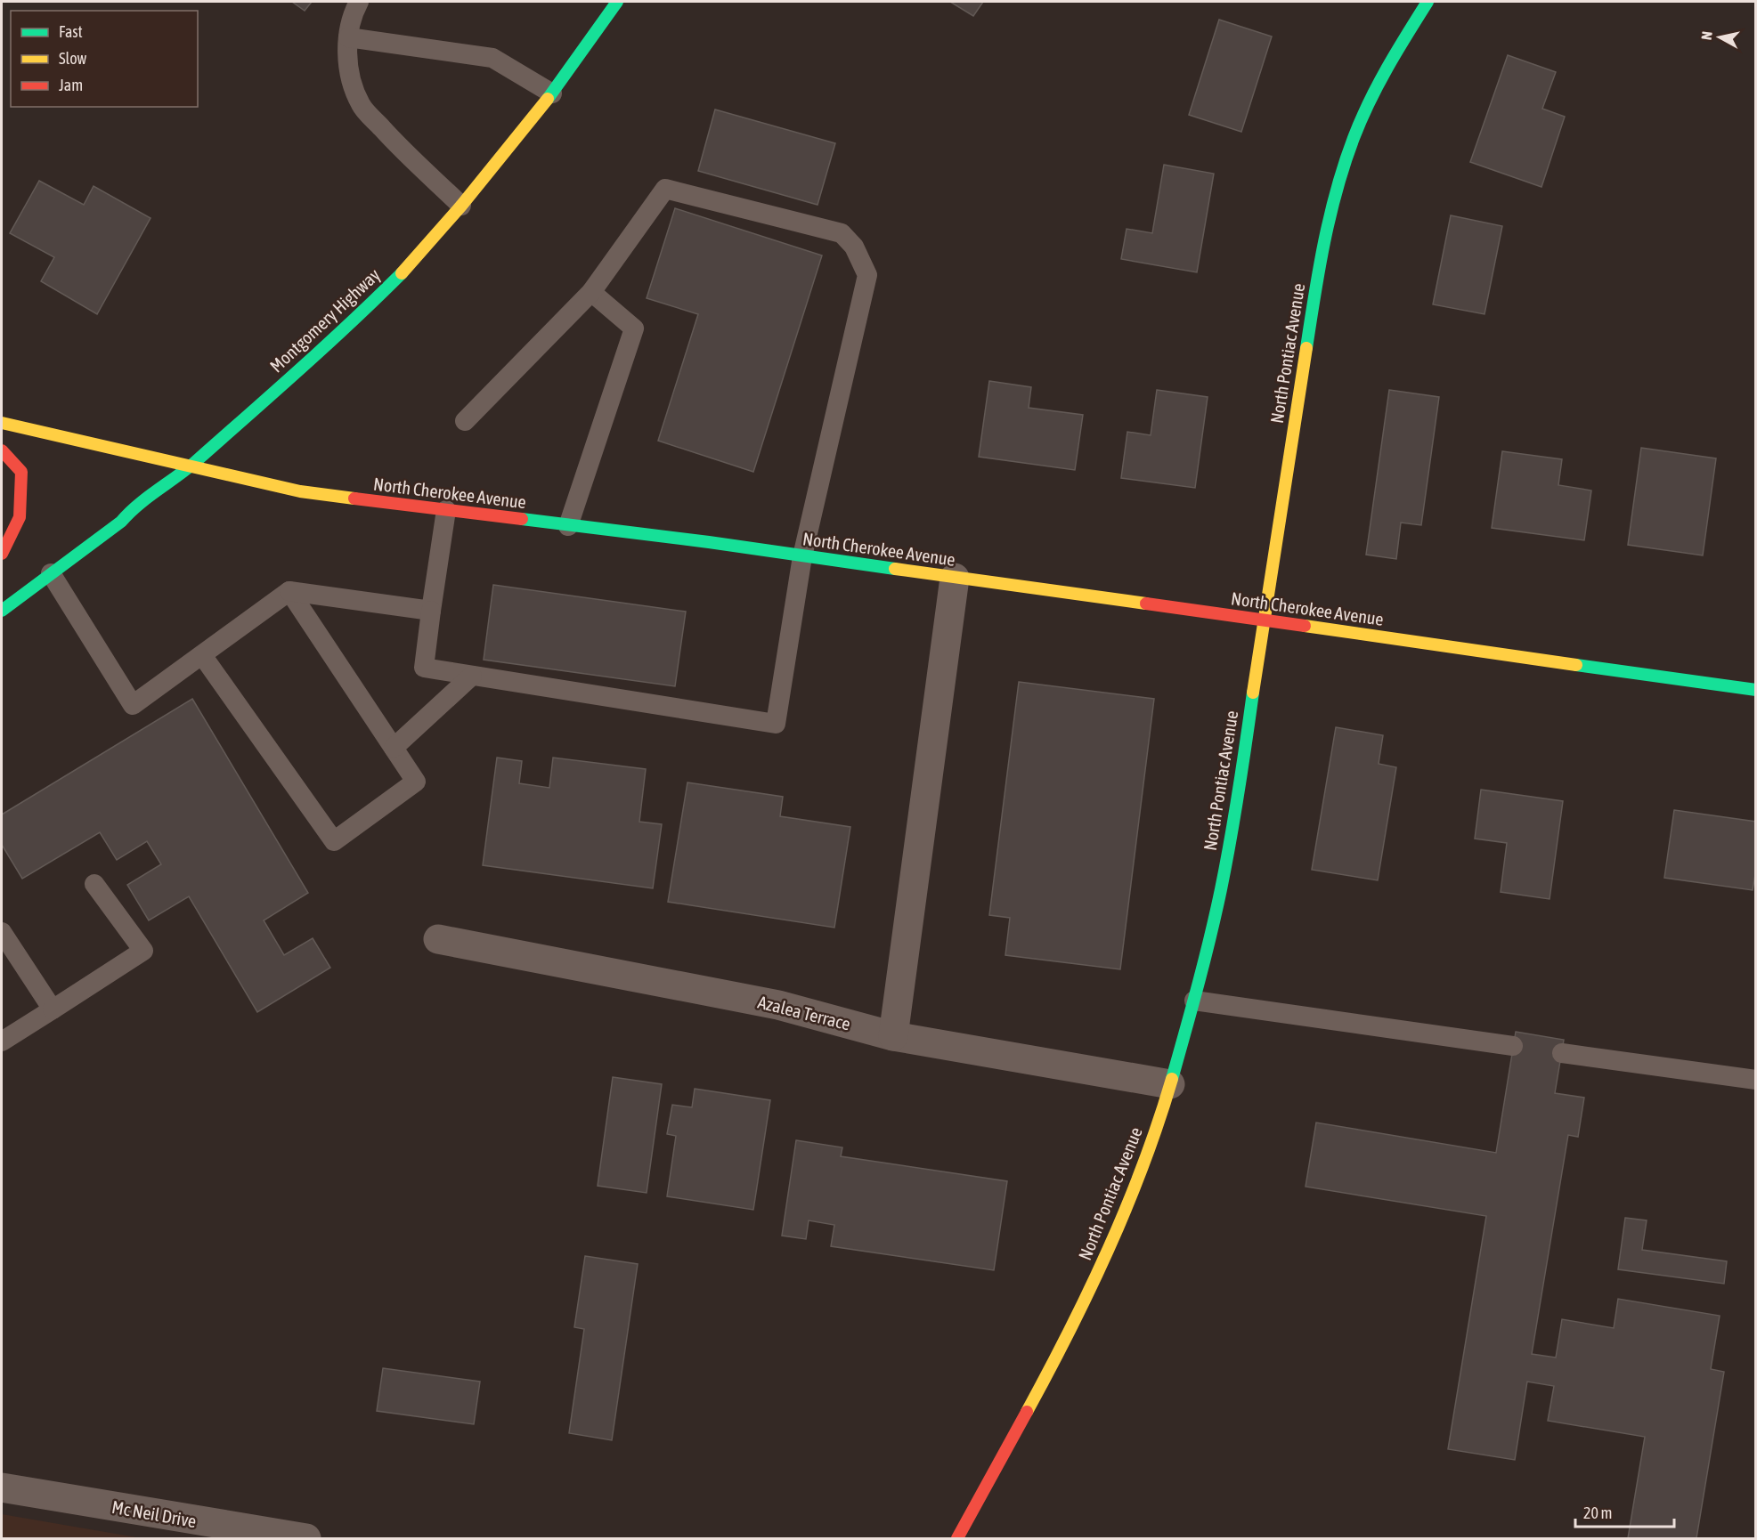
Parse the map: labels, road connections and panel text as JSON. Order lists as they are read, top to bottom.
{
  "streets": {
    "street": [
      "Montgomery Highway",
      "North Pontiac Avenue",
      "North Cherokee Avenue",
      "Azalea Terrace",
      "Mc Neil Drive"
    ]
  },
  "crossings": [
    ["Montgomery Highway", "North Cherokee Avenue"],
    ["North Pontiac Avenue", "North Cherokee Avenue"],
    ["North Pontiac Avenue", "Azalea Terrace"]
  ],
  "legend": ["Fast", "Slow", "Jam"],
  "scale_bar": "20 m",
  "north": "left"
}
